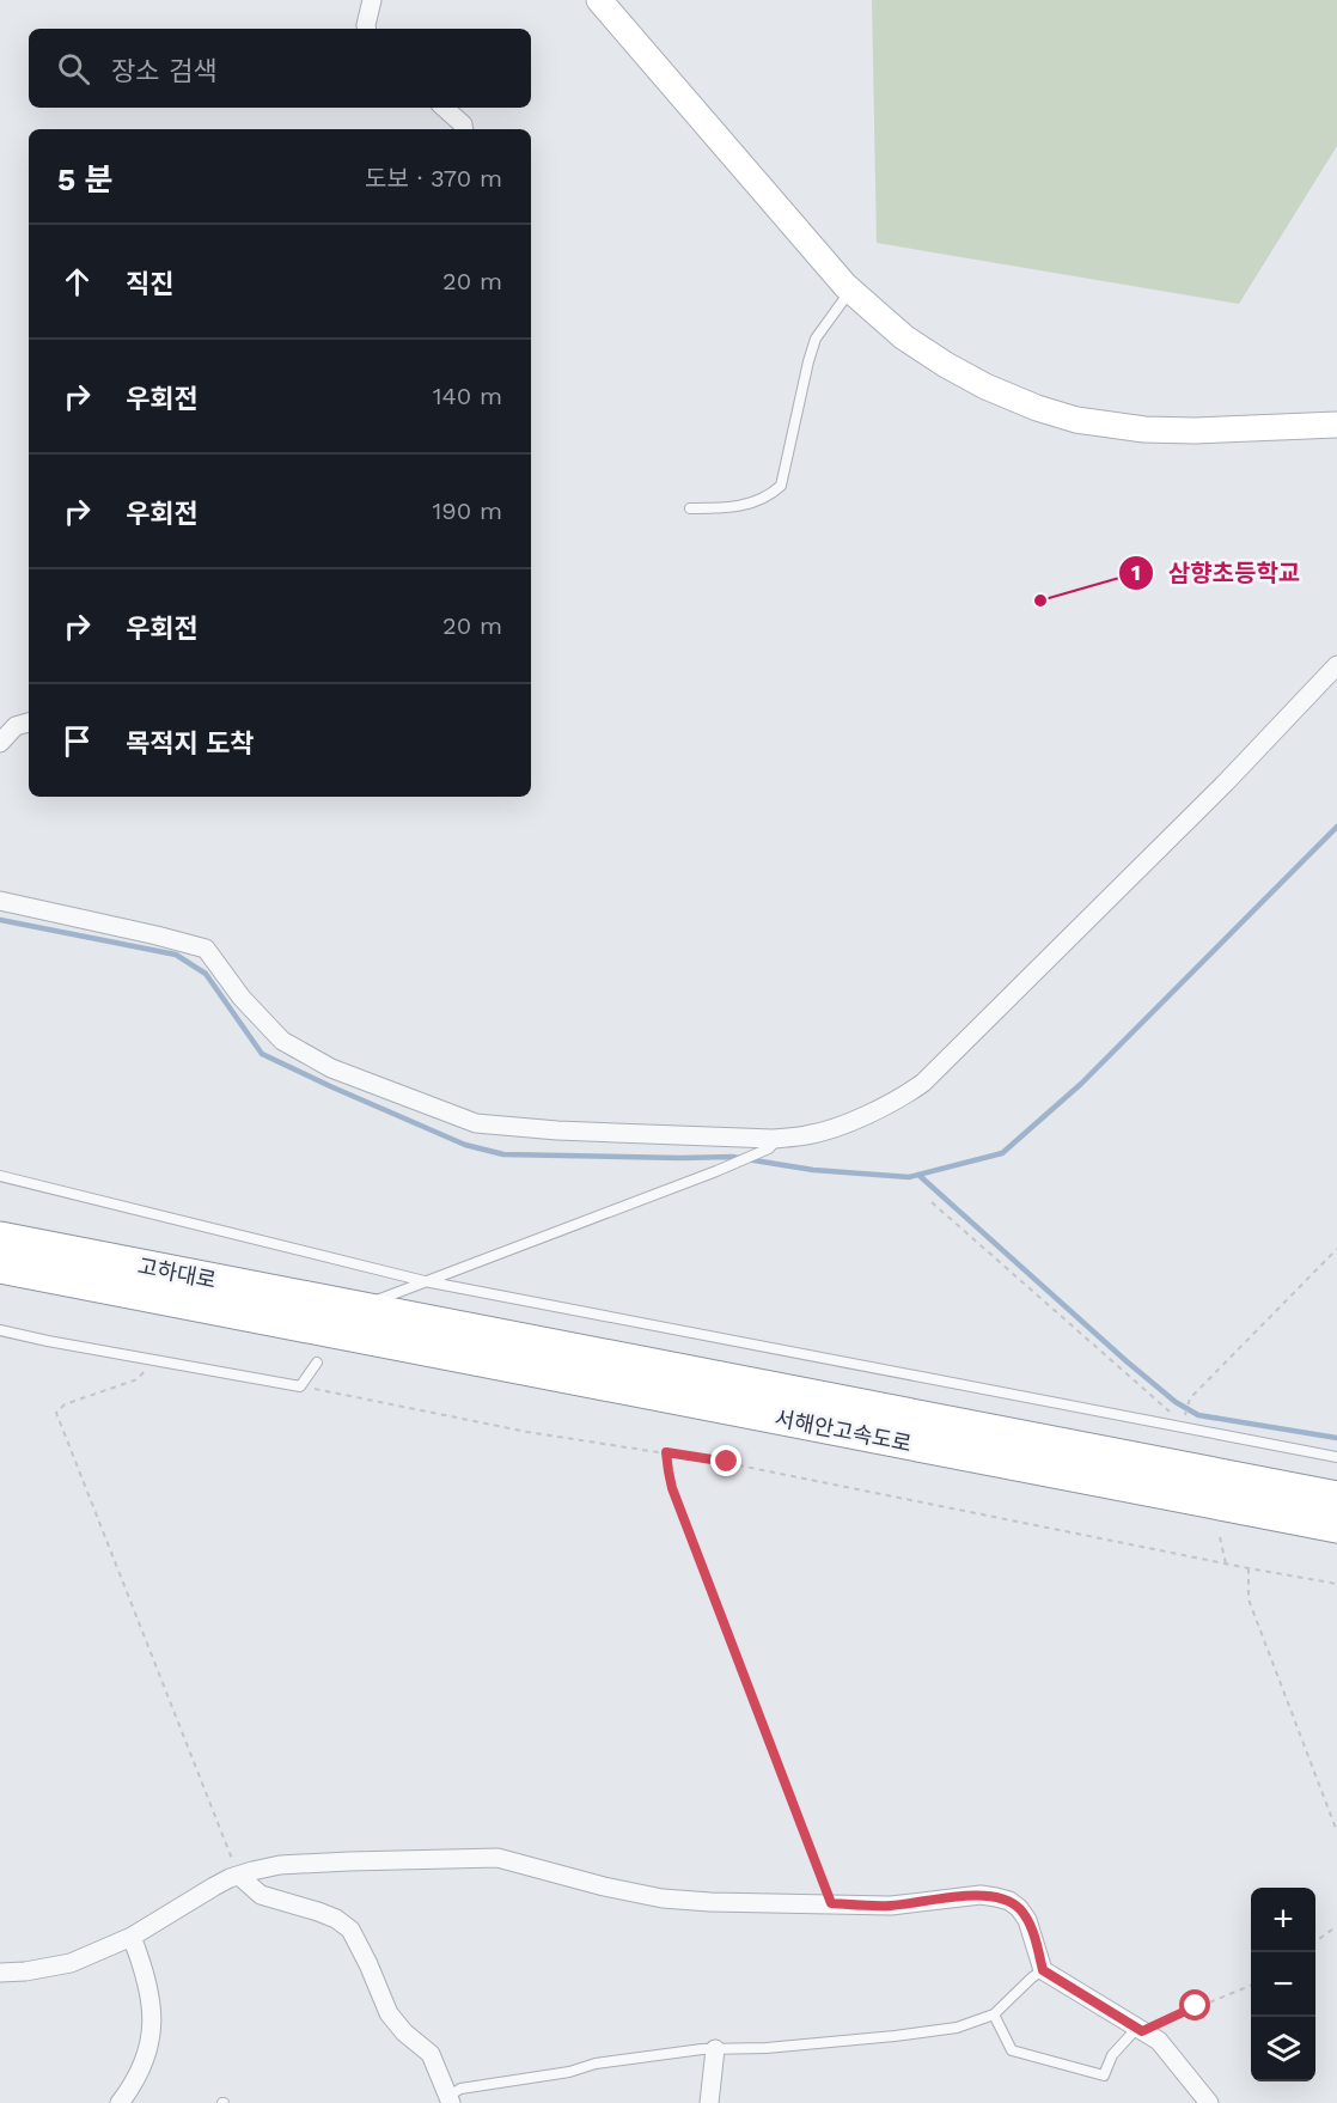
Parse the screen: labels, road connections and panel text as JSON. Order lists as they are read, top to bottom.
{
  "streets": {
    "highway": ["고하대로", "서해안고속도로"]
  },
  "crossings": [
    ["고하대로", "서해안고속도로"]
  ],
  "places": ["삼향초등학교"],
  "page": {
    "search": "장소 검색",
    "heading": ["5 분", "도보 · 370 m"],
    "list": [
      ["직진", "20 m"],
      ["우회전", "140 m"],
      ["우회전", "190 m"],
      ["우회전", "20 m"],
      "목적지 도착"
    ],
    "map_buttons": ["+", "−"]
  }
}
